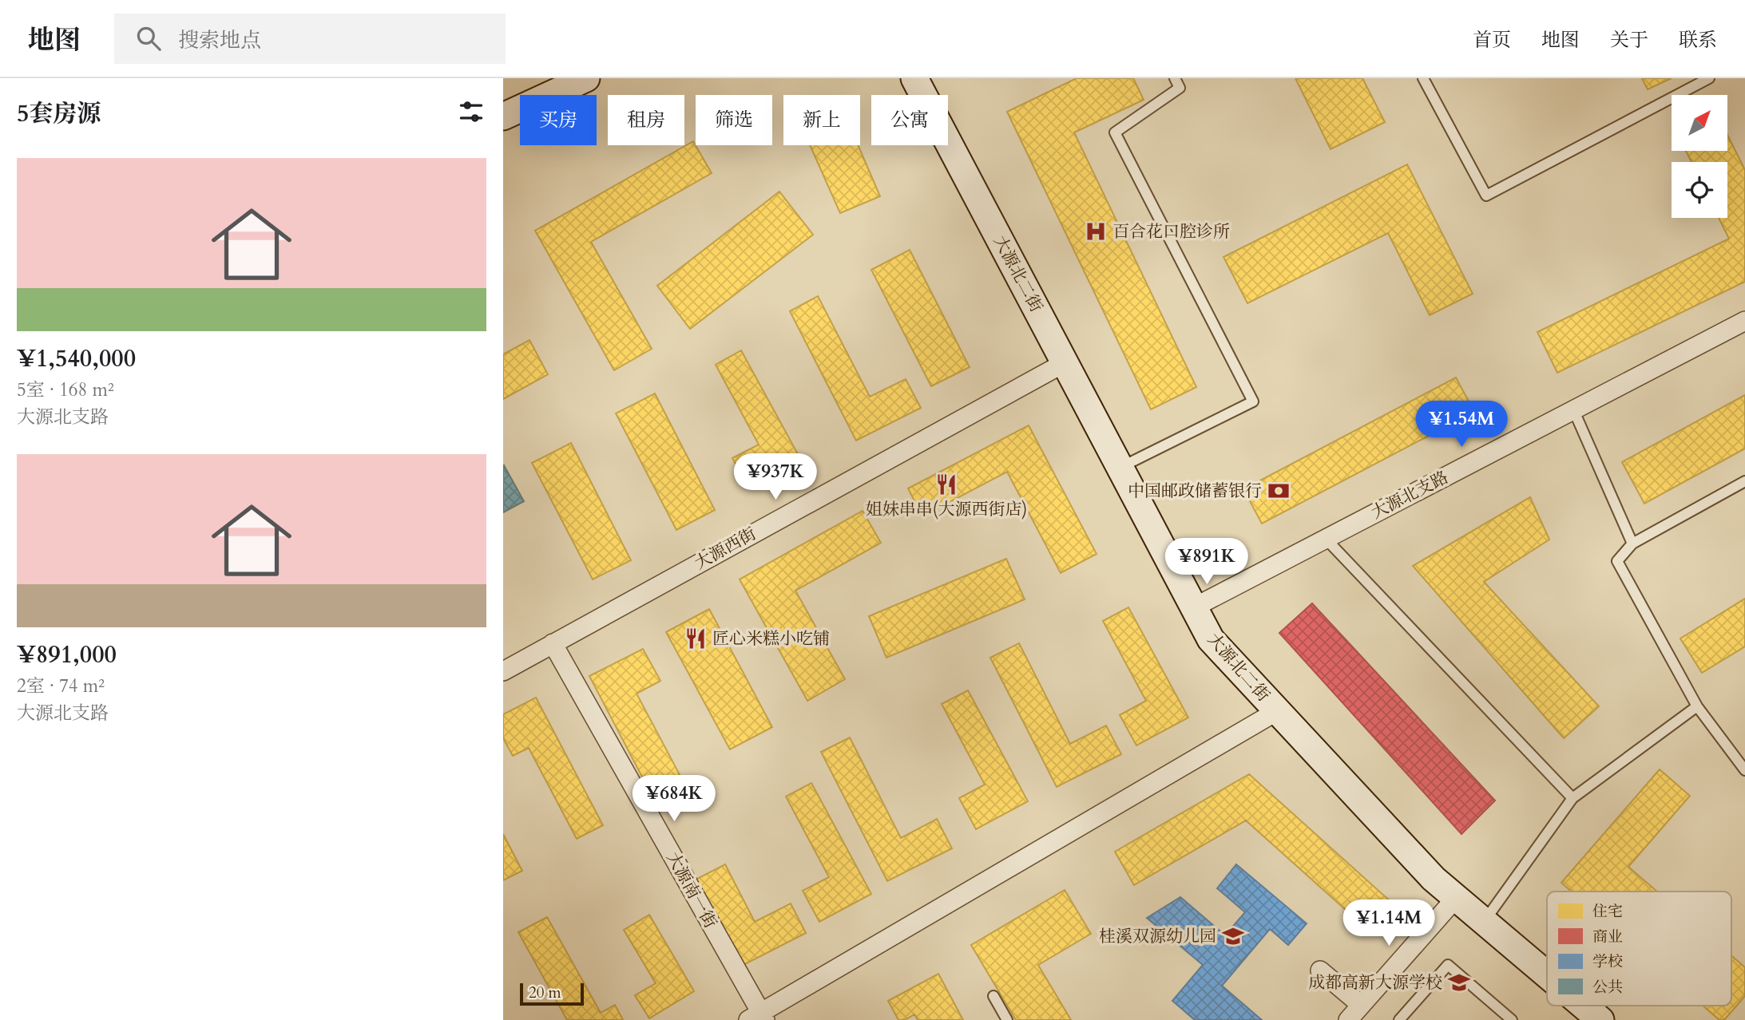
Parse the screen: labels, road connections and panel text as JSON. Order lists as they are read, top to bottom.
{
  "streets": {
    "street": [
      "大源北二街",
      "大源北支路",
      "大源西街",
      "大源南一街"
    ]
  },
  "crossings": [
    ["大源北二街", "大源北支路"],
    ["大源北二街", "大源西街"],
    ["大源西街", "大源南一街"]
  ],
  "places": {
    "hospital": ["百合花口腔诊所"],
    "restaurant": ["姐妹串串(大源西街店)", "匠心米糕小吃铺"],
    "bank": ["中国邮政储蓄银行"],
    "school or university": ["桂溪双源幼儿园", "成都高新大源学校"]
  },
  "legend": [
    "住宅",
    "商业",
    "学校",
    "公共"
  ],
  "scale_bar": "20 m",
  "north": "top right",
  "page": {
    "header": "地图",
    "search": "搜索地点",
    "nav": [
      "首页",
      "地图",
      "关于",
      "联系"
    ],
    "heading": "5套房源",
    "chip": [
      "买房",
      "租房",
      "筛选",
      "新上",
      "公寓"
    ],
    "list": [
      {
        "name": "¥1,540,000",
        "note": "5室 · 168 m² · 大源北支路"
      },
      {
        "name": "¥891,000",
        "note": "2室 · 74 m² · 大源北支路"
      }
    ],
    "price": [
      "¥1.54M",
      "¥937K",
      "¥891K",
      "¥684K",
      "¥1.14M"
    ],
    "scale": "20 m"
  }
}
